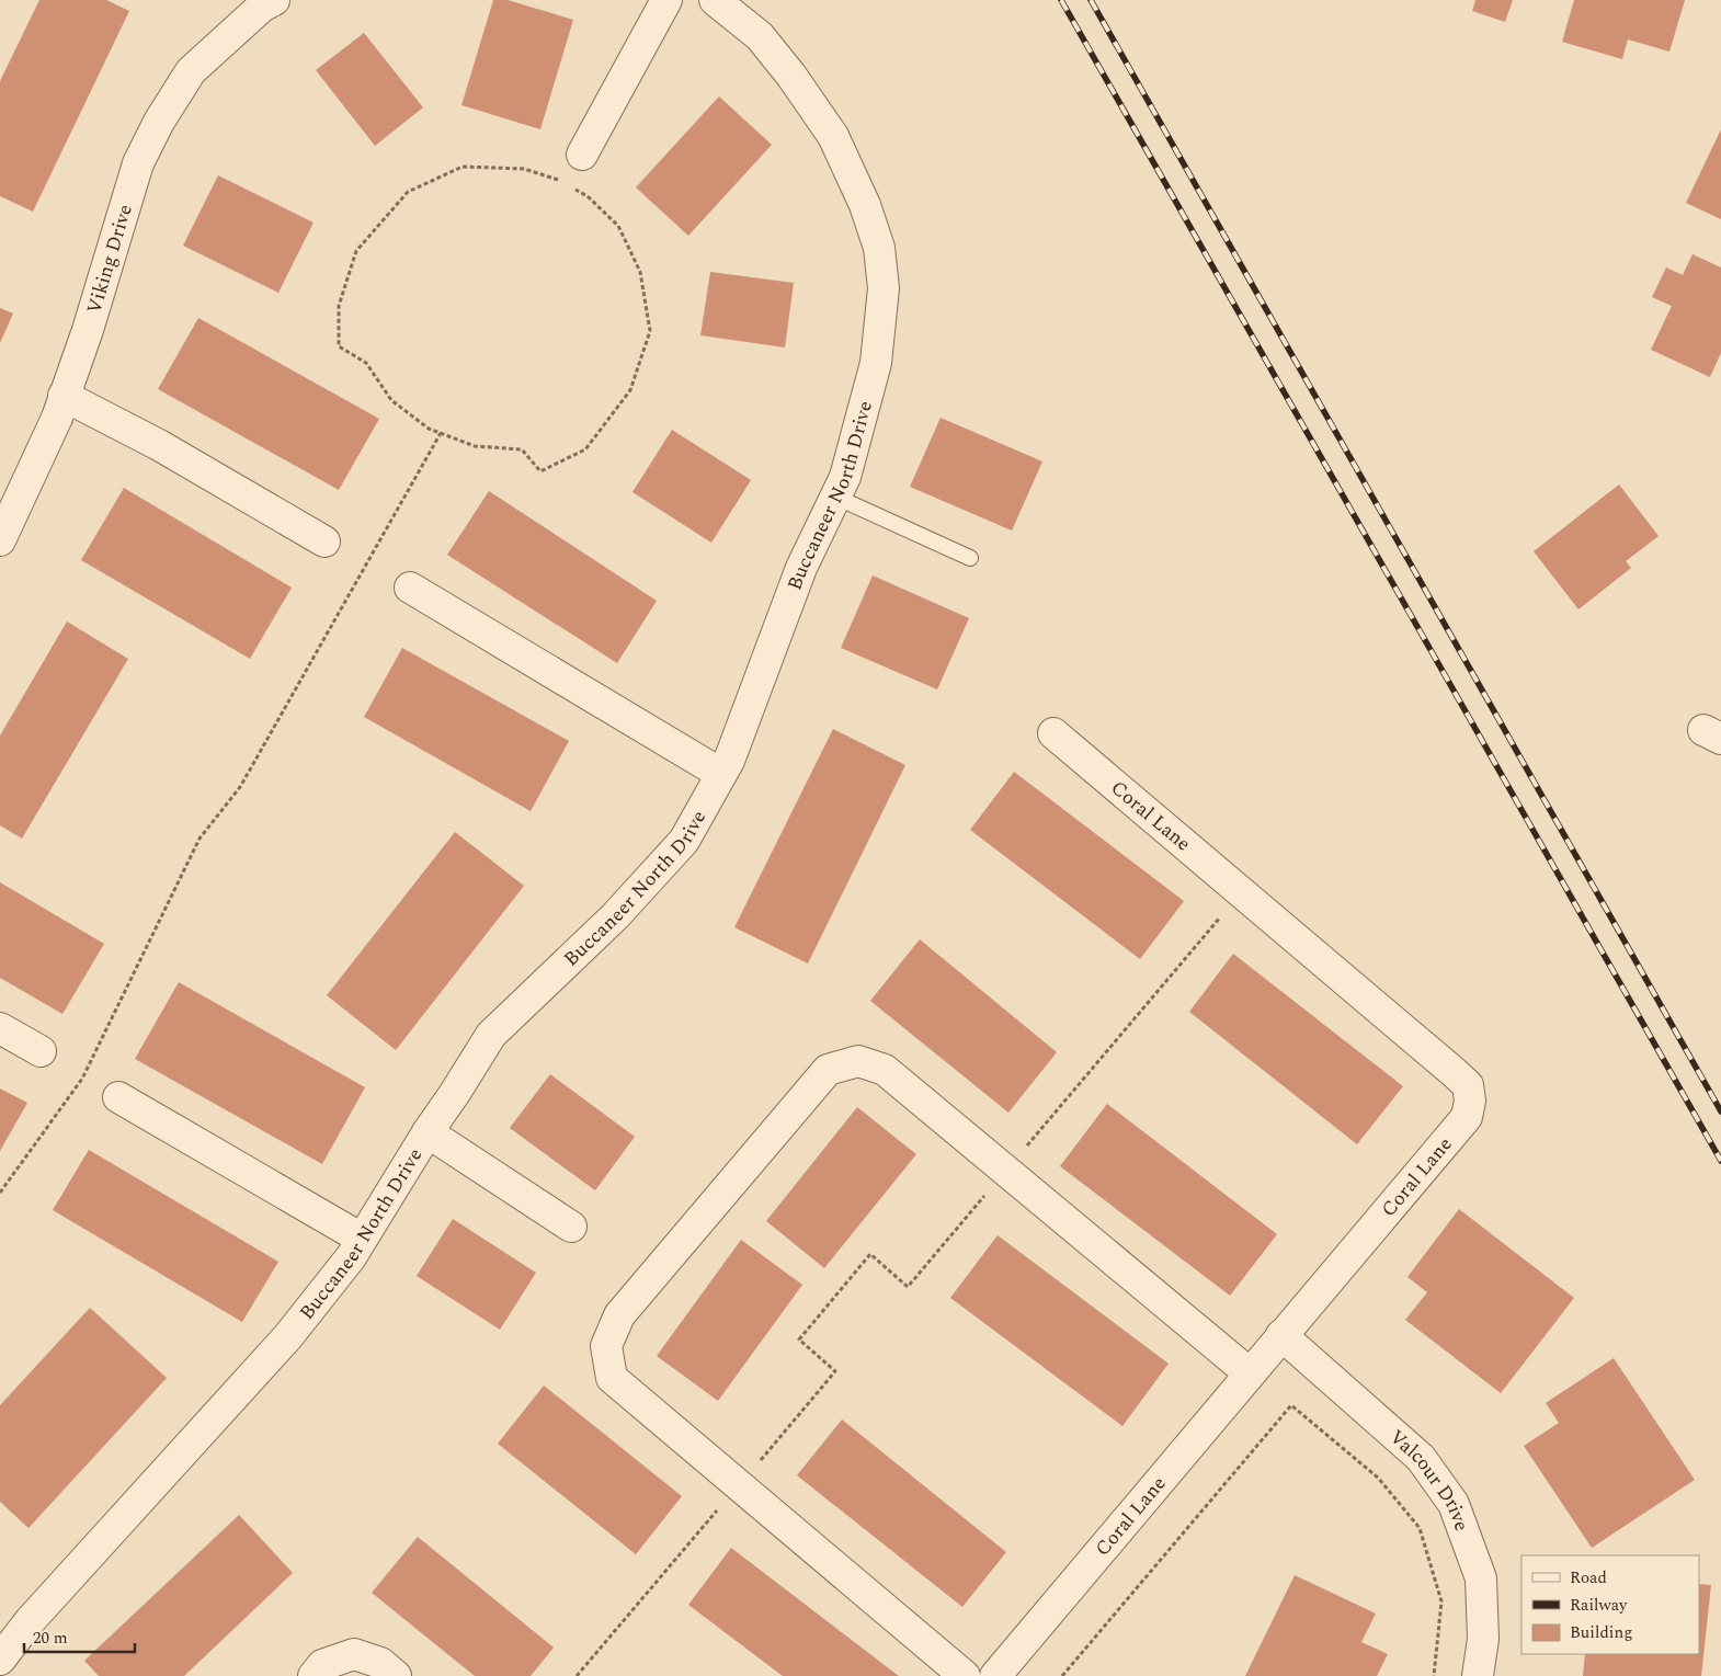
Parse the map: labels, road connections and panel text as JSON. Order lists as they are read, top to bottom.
{
  "streets": {
    "street": [
      "Viking Drive",
      "Buccaneer North Drive",
      "Coral Lane",
      "Valcour Drive"
    ]
  },
  "crossings": [
    ["Coral Lane", "Valcour Drive"]
  ],
  "legend": ["Road", "Railway", "Building"],
  "scale_bar": "20 m"
}
